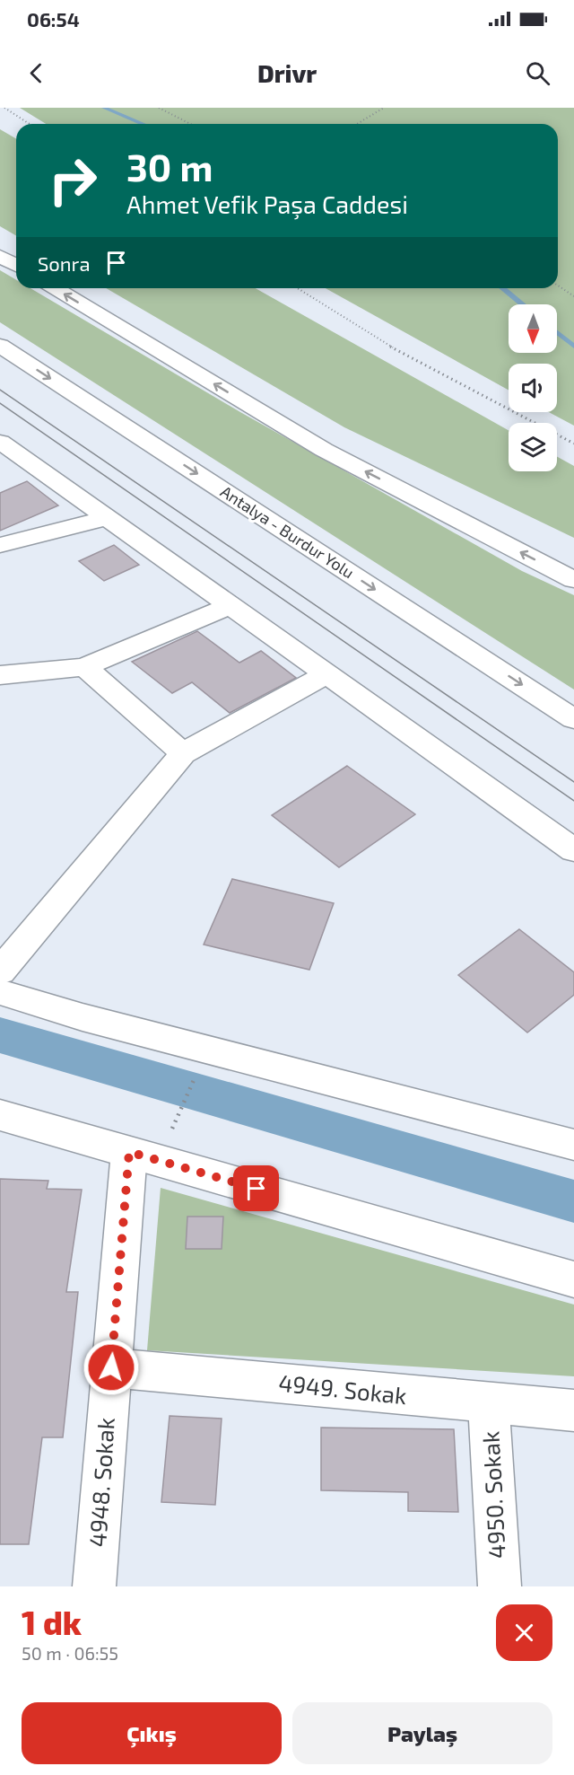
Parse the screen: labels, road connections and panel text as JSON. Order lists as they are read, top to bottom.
{
  "streets": {
    "main road": [
      "Antalya - Burdur Yolu",
      "4949. Sokak",
      "4948. Sokak",
      "4950. Sokak"
    ]
  },
  "crossings": [
    ["4949. Sokak", "4948. Sokak"],
    ["4949. Sokak", "4950. Sokak"]
  ],
  "north": "bottom",
  "page": {
    "status": "06:54",
    "header": "Drivr",
    "turn": ["30 m", "Ahmet Vefik Paşa Caddesi"],
    "then": "Sonra",
    "heading": ["1 dk", "50 m · 06:55"],
    "buttons": ["Çıkış", "Paylaş"]
  }
}
